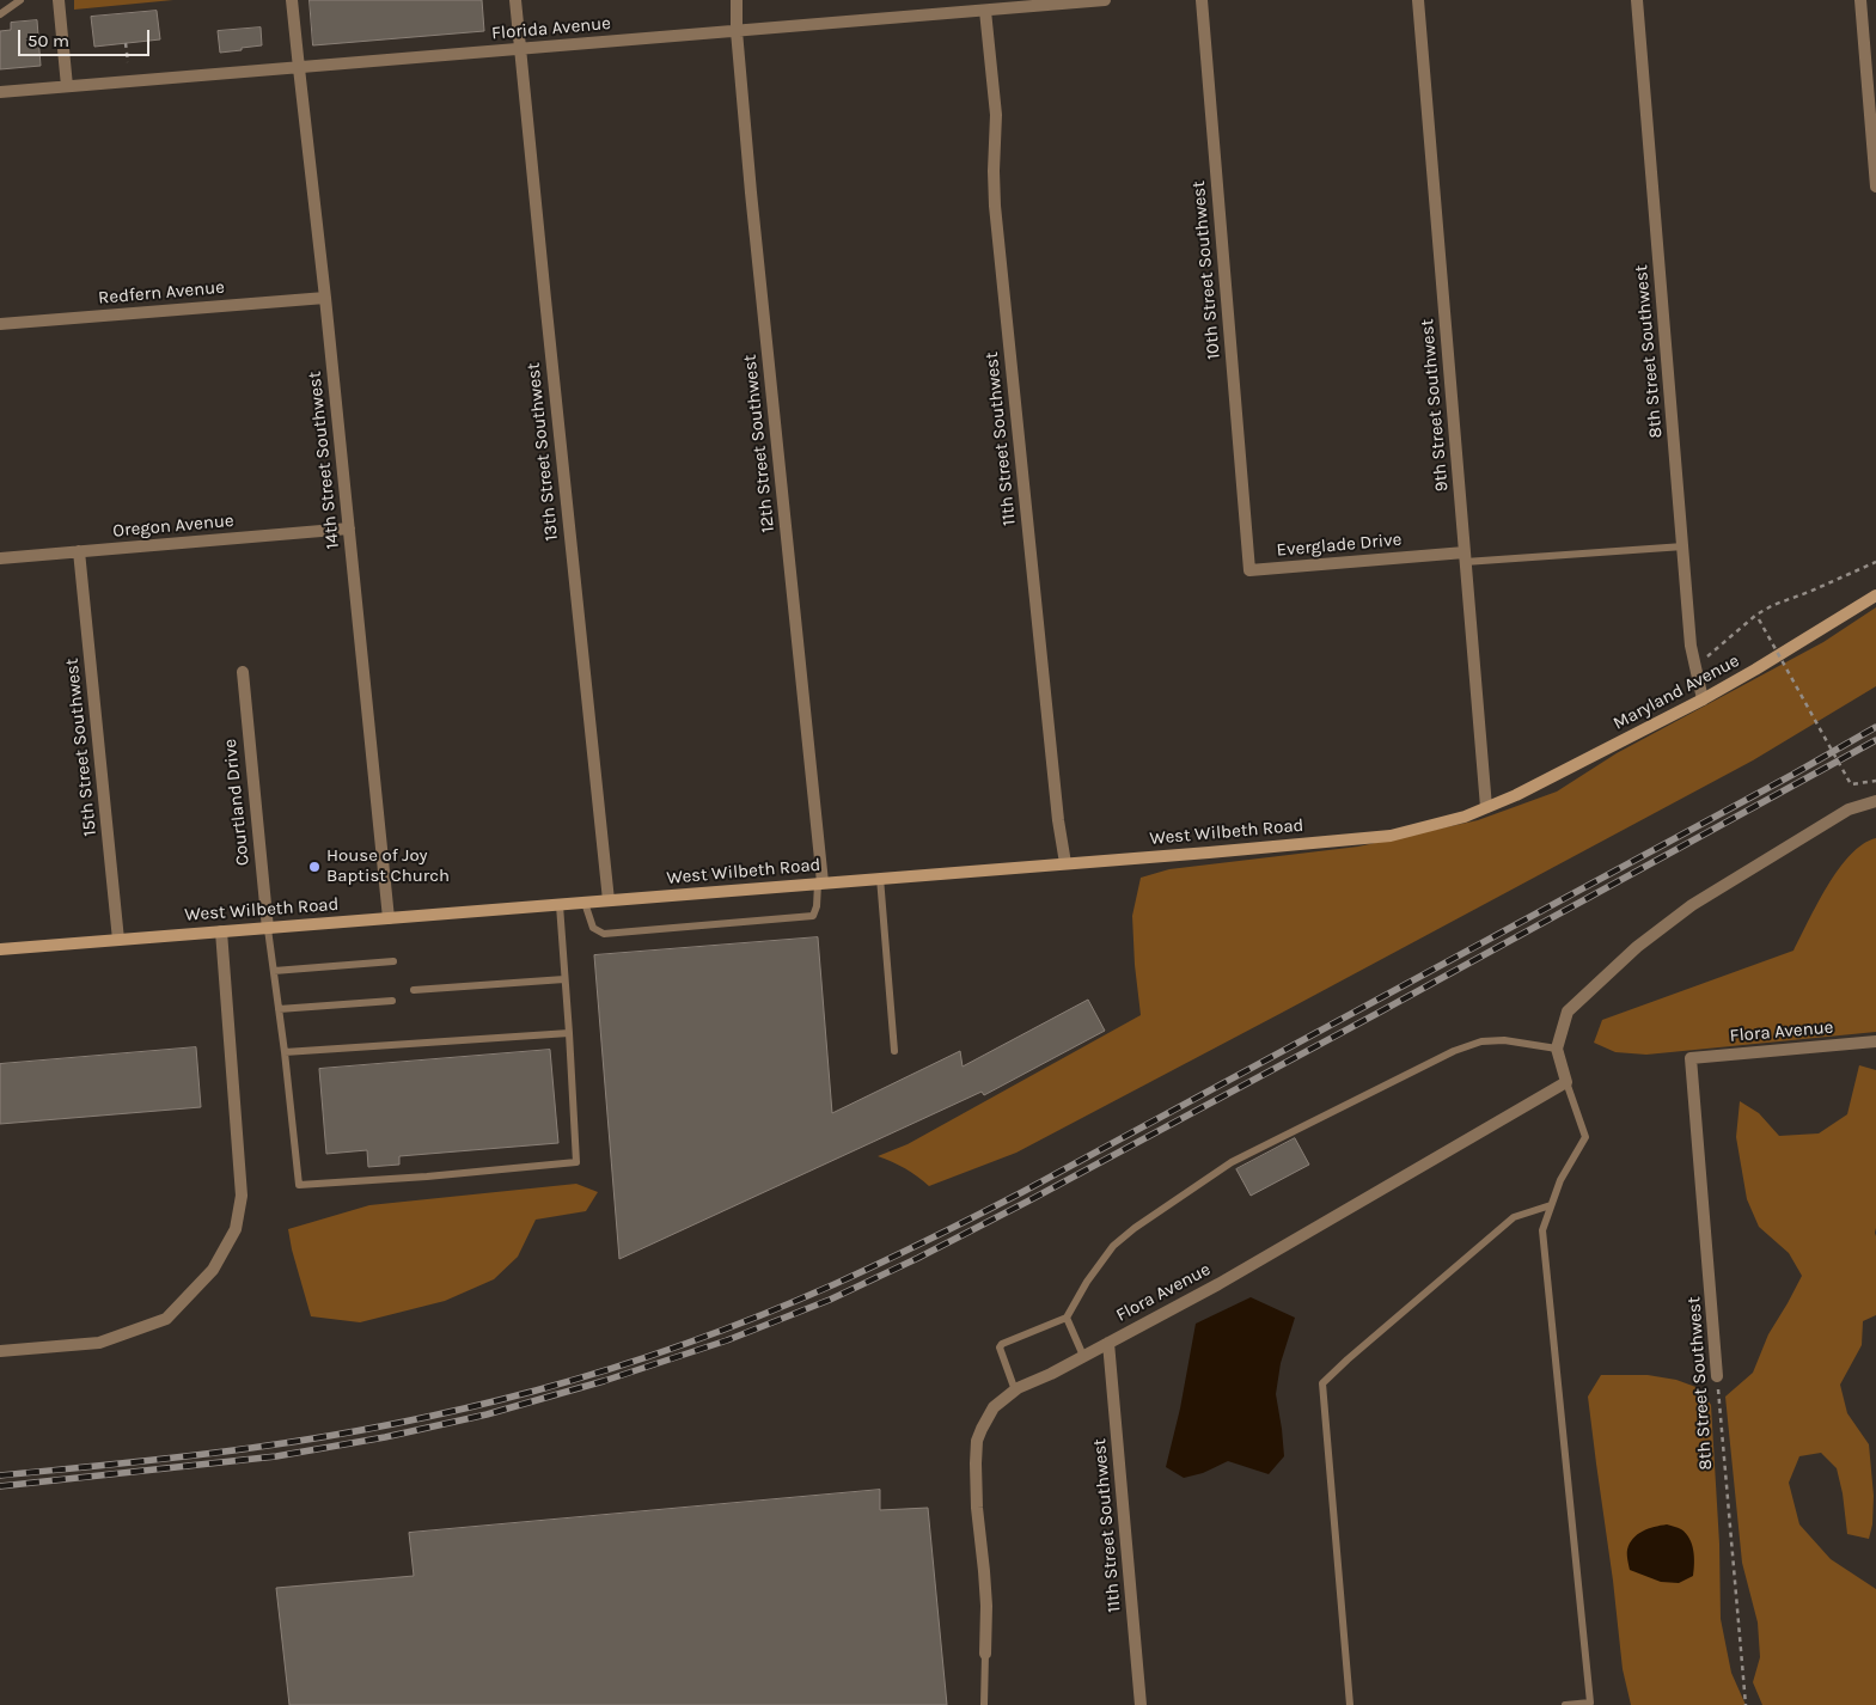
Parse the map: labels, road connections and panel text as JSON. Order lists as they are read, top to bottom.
{
  "streets": {
    "main road": ["Maryland Avenue", "West Wilbeth Road"],
    "street": [
      "Florida Avenue",
      "10th Street Southwest",
      "Redfern Avenue",
      "8th Street Southwest",
      "9th Street Southwest",
      "11th Street Southwest",
      "12th Street Southwest",
      "13th Street Southwest",
      "14th Street Southwest",
      "Oregon Avenue",
      "Everglade Drive",
      "15th Street Southwest",
      "Courtland Drive",
      "Flora Avenue"
    ]
  },
  "crossings": [
    ["Florida Avenue", "11th Street Southwest"],
    ["Florida Avenue", "12th Street Southwest"],
    ["Florida Avenue", "13th Street Southwest"],
    ["Florida Avenue", "14th Street Southwest"],
    ["10th Street Southwest", "Everglade Drive"],
    ["Redfern Avenue", "14th Street Southwest"],
    ["8th Street Southwest", "Maryland Avenue"],
    ["8th Street Southwest", "Flora Avenue"],
    ["9th Street Southwest", "Everglade Drive"],
    ["9th Street Southwest", "Maryland Avenue"],
    ["9th Street Southwest", "West Wilbeth Road"],
    ["11th Street Southwest", "West Wilbeth Road"],
    ["11th Street Southwest", "Flora Avenue"],
    ["12th Street Southwest", "West Wilbeth Road"],
    ["13th Street Southwest", "West Wilbeth Road"],
    ["14th Street Southwest", "Oregon Avenue"],
    ["14th Street Southwest", "West Wilbeth Road"],
    ["Oregon Avenue", "15th Street Southwest"],
    ["Maryland Avenue", "West Wilbeth Road"],
    ["15th Street Southwest", "West Wilbeth Road"],
    ["Courtland Drive", "West Wilbeth Road"]
  ],
  "places": ["House of Joy Baptist Church"],
  "scale_bar": "50 m"
}
